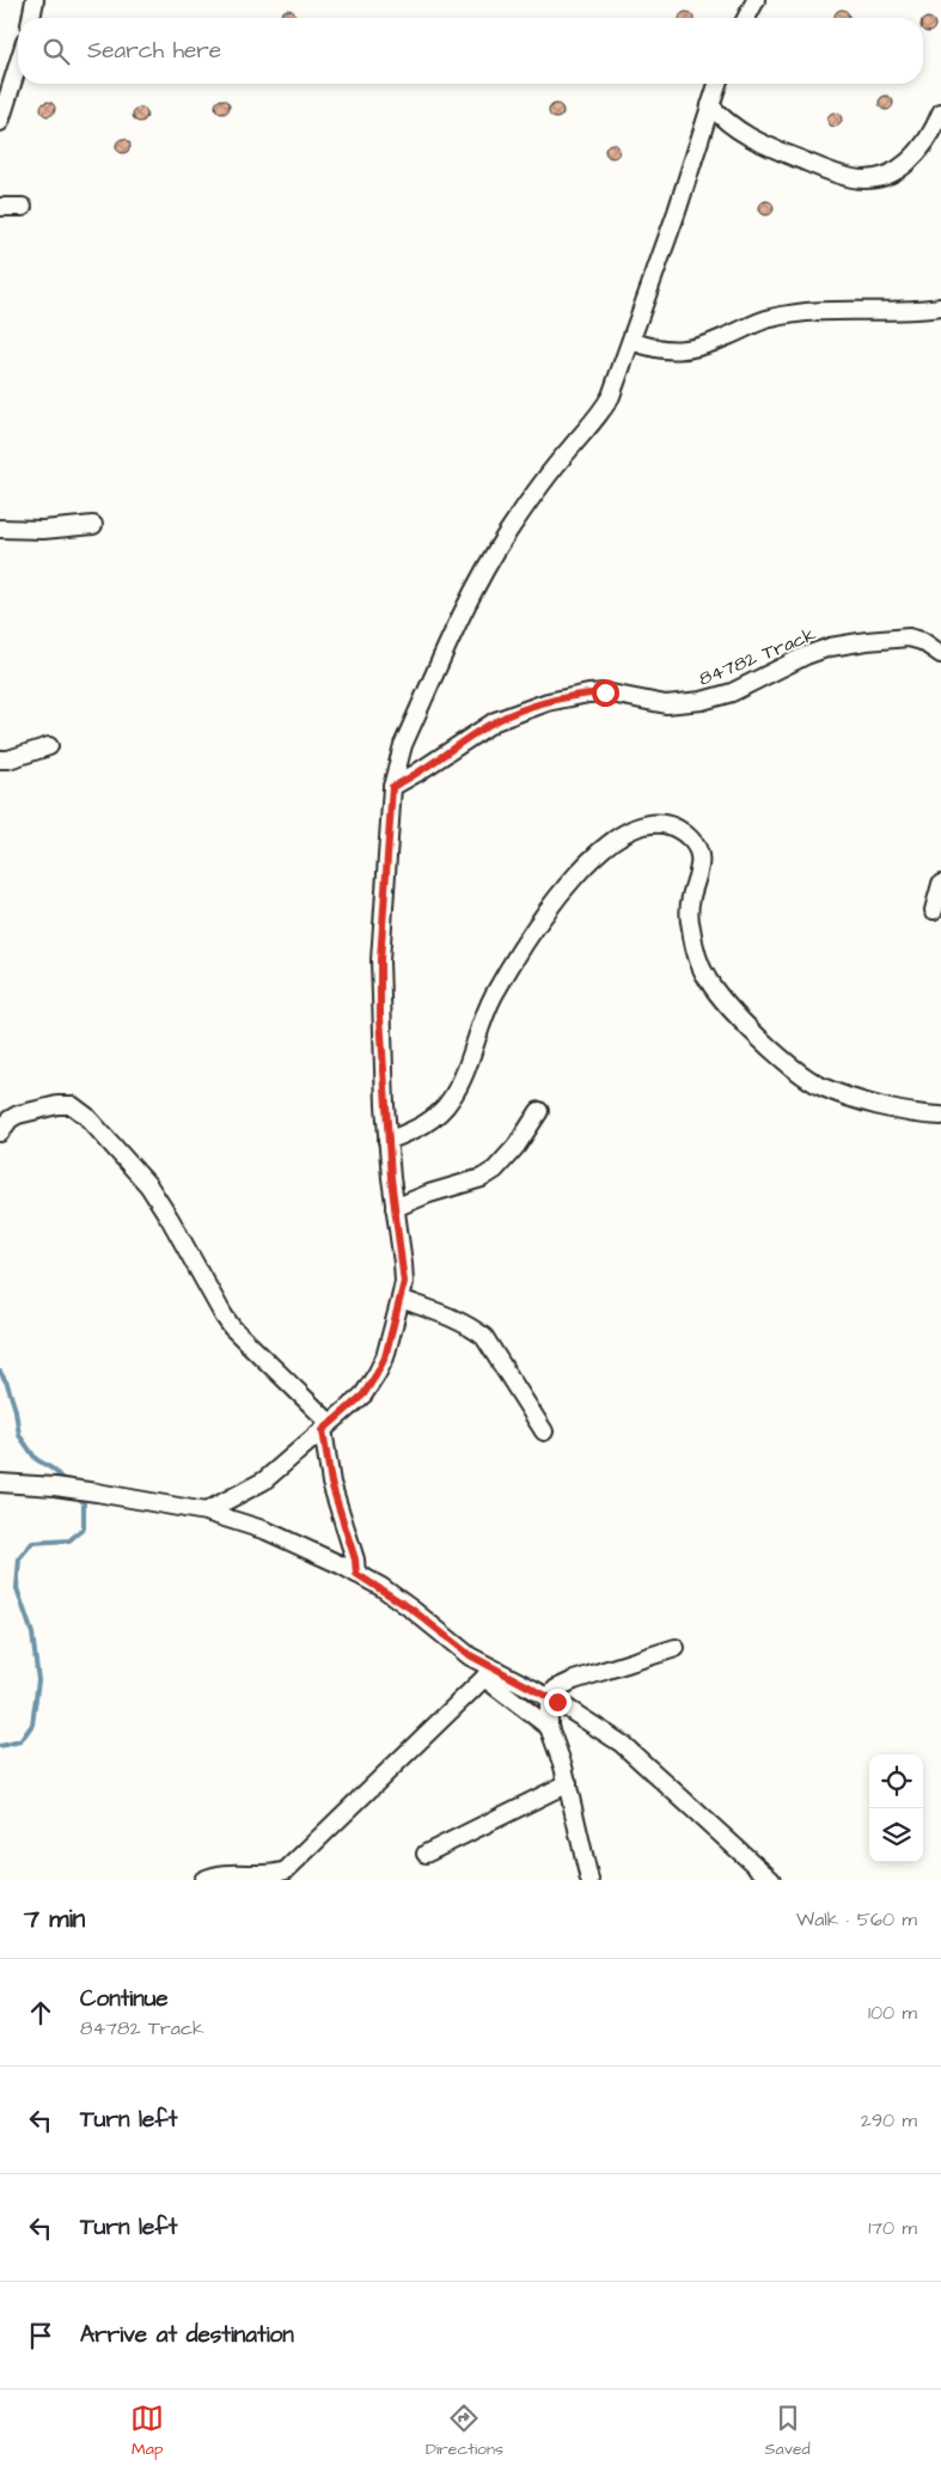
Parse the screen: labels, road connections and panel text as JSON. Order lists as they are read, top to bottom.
{
  "streets": {
    "street": ["84782 Track"]
  },
  "page": {
    "search": "Search here",
    "heading": ["7 min", "Walk · 560 m"],
    "list": [
      ["Continue", "84782 Track", "100 m"],
      ["Turn left", "290 m"],
      ["Turn left", "170 m"],
      "Arrive at destination"
    ],
    "nav": ["Map", "Directions", "Saved"]
  }
}
